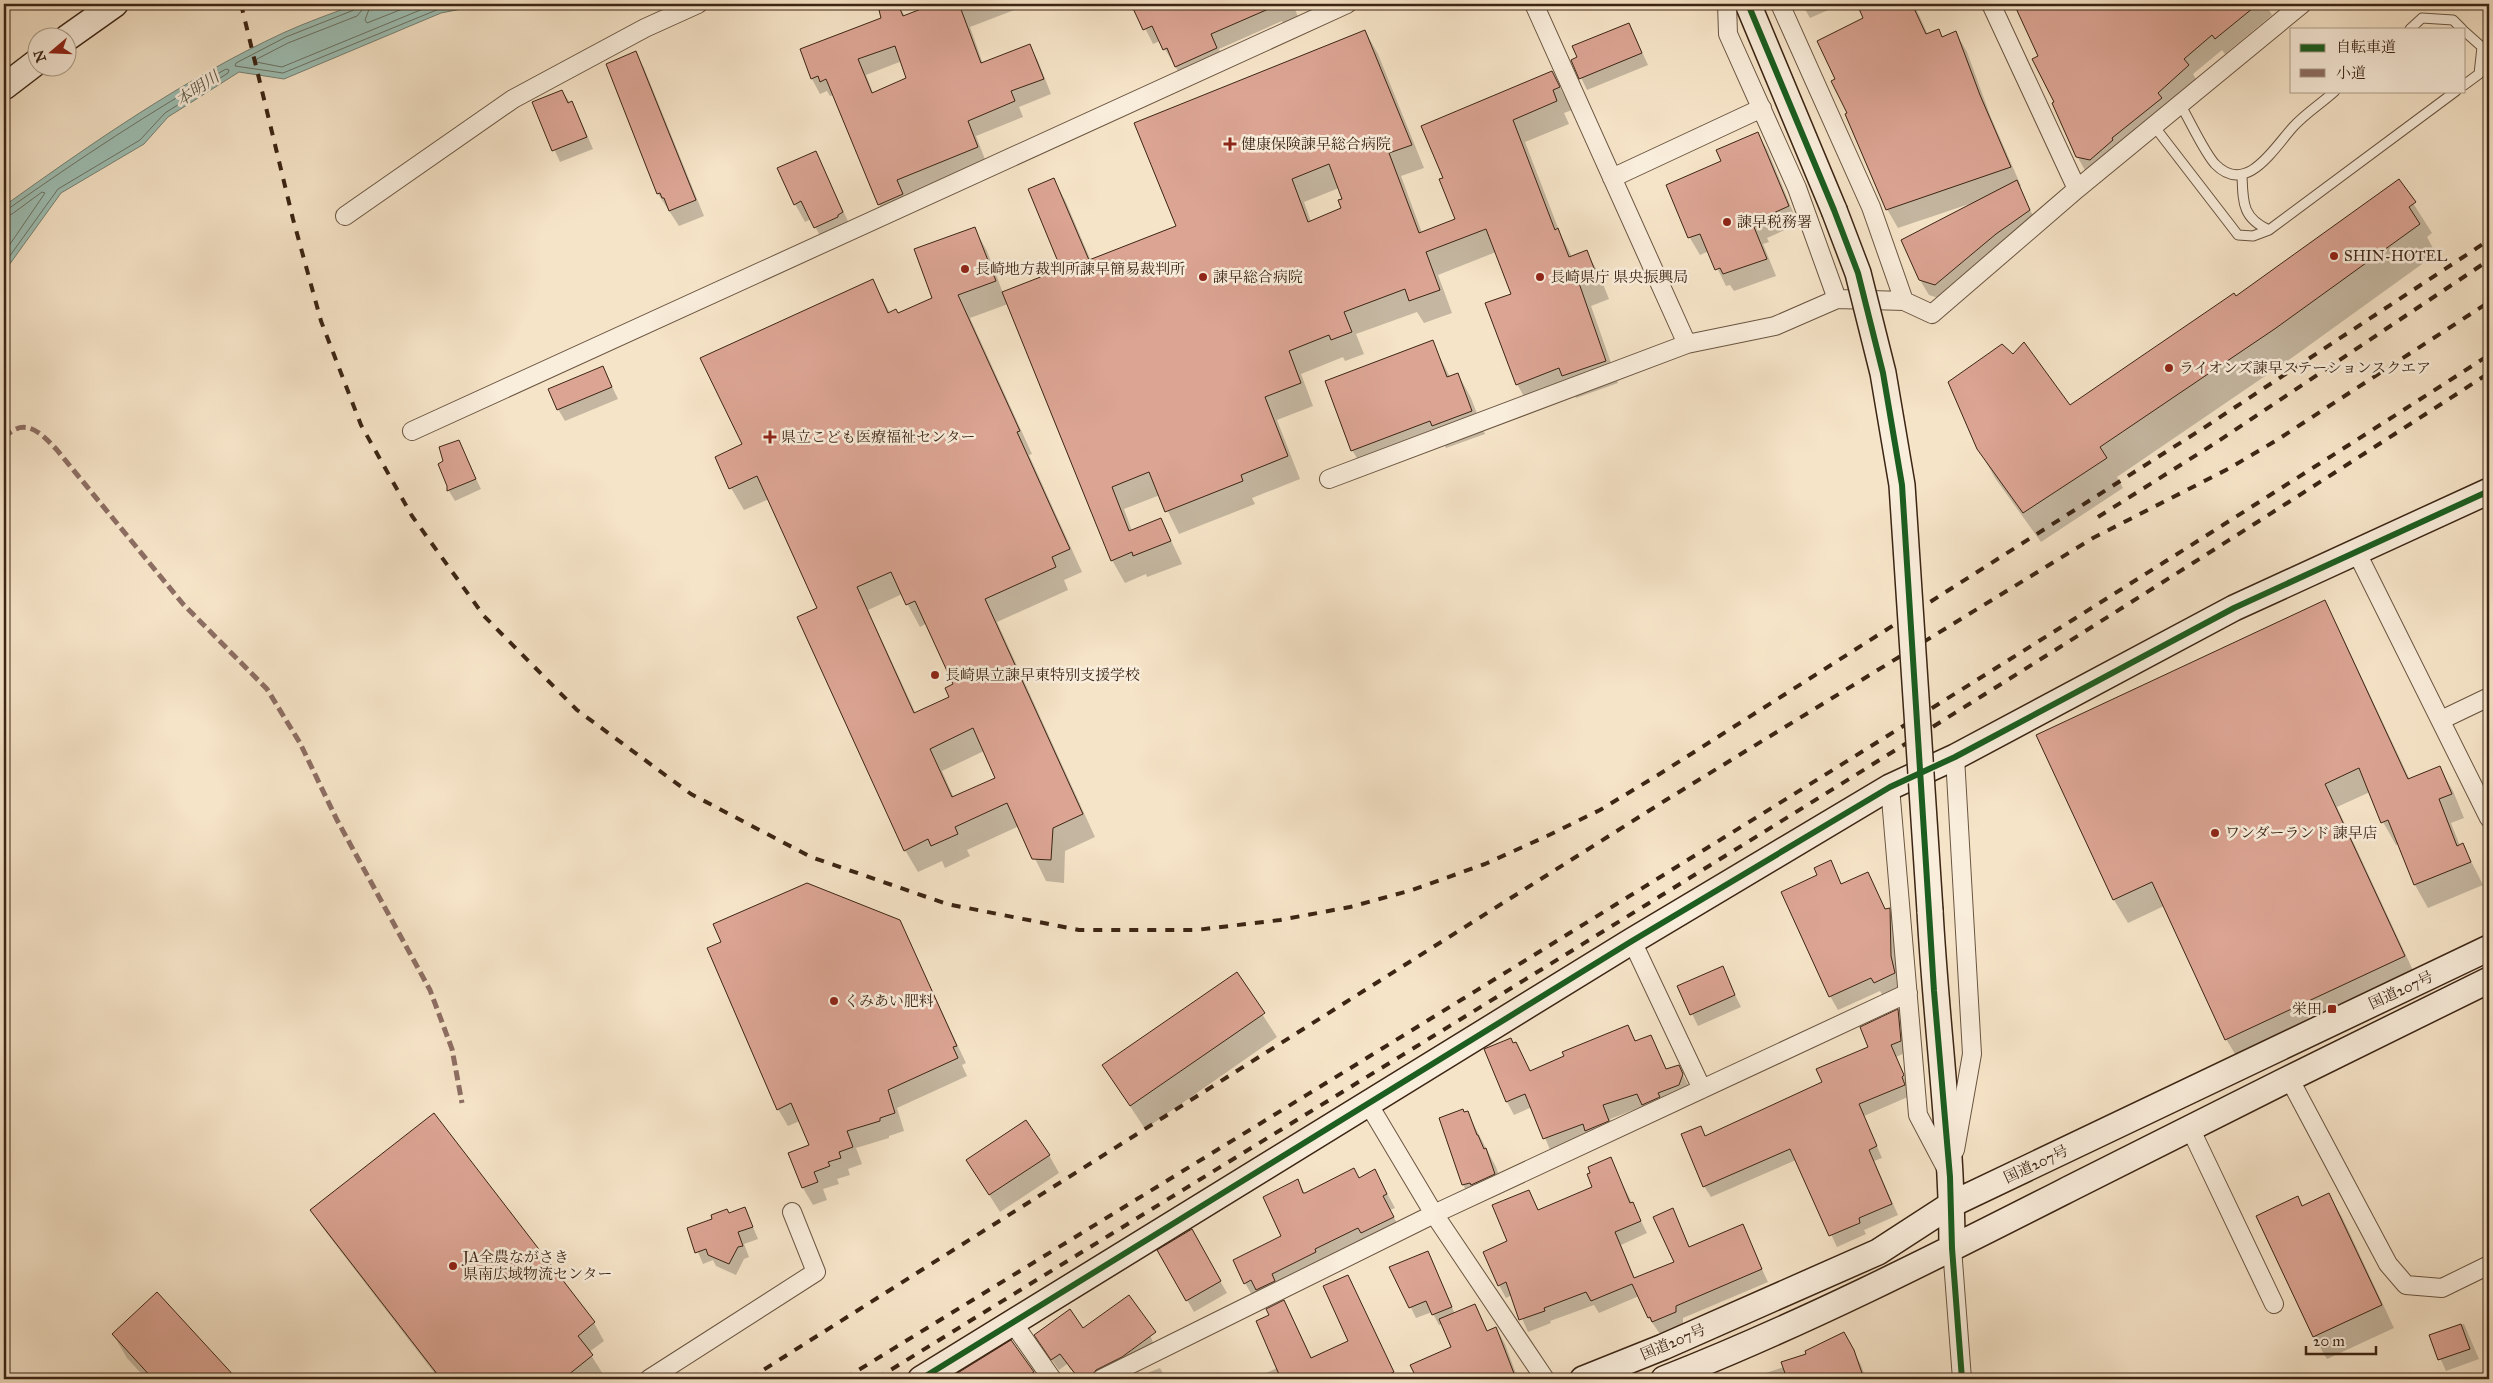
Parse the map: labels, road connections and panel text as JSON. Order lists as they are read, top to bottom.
{
  "streets": {
    "street": ["国道207号"]
  },
  "water": ["本明川"],
  "places": {
    "health": ["健康保険諫早総合病院", "県立こども医療福祉センター"],
    "other": [
      "諫早税務署",
      "SHIN-HOTEL",
      "長崎地方裁判所諫早簡易裁判所",
      "諫早総合病院",
      "長崎県庁 県央振興局",
      "ライオンズ諫早ステーションスクエア",
      "長崎県立諫早東特別支援学校",
      "ワンダーランド 諫早店",
      "くみあい肥料",
      "JA全農ながさき 県南広域物流センター"
    ],
    "transit": ["栄田"]
  },
  "legend": ["自転車道", "小道"],
  "scale_bar": "20 m",
  "north": "left"
}
